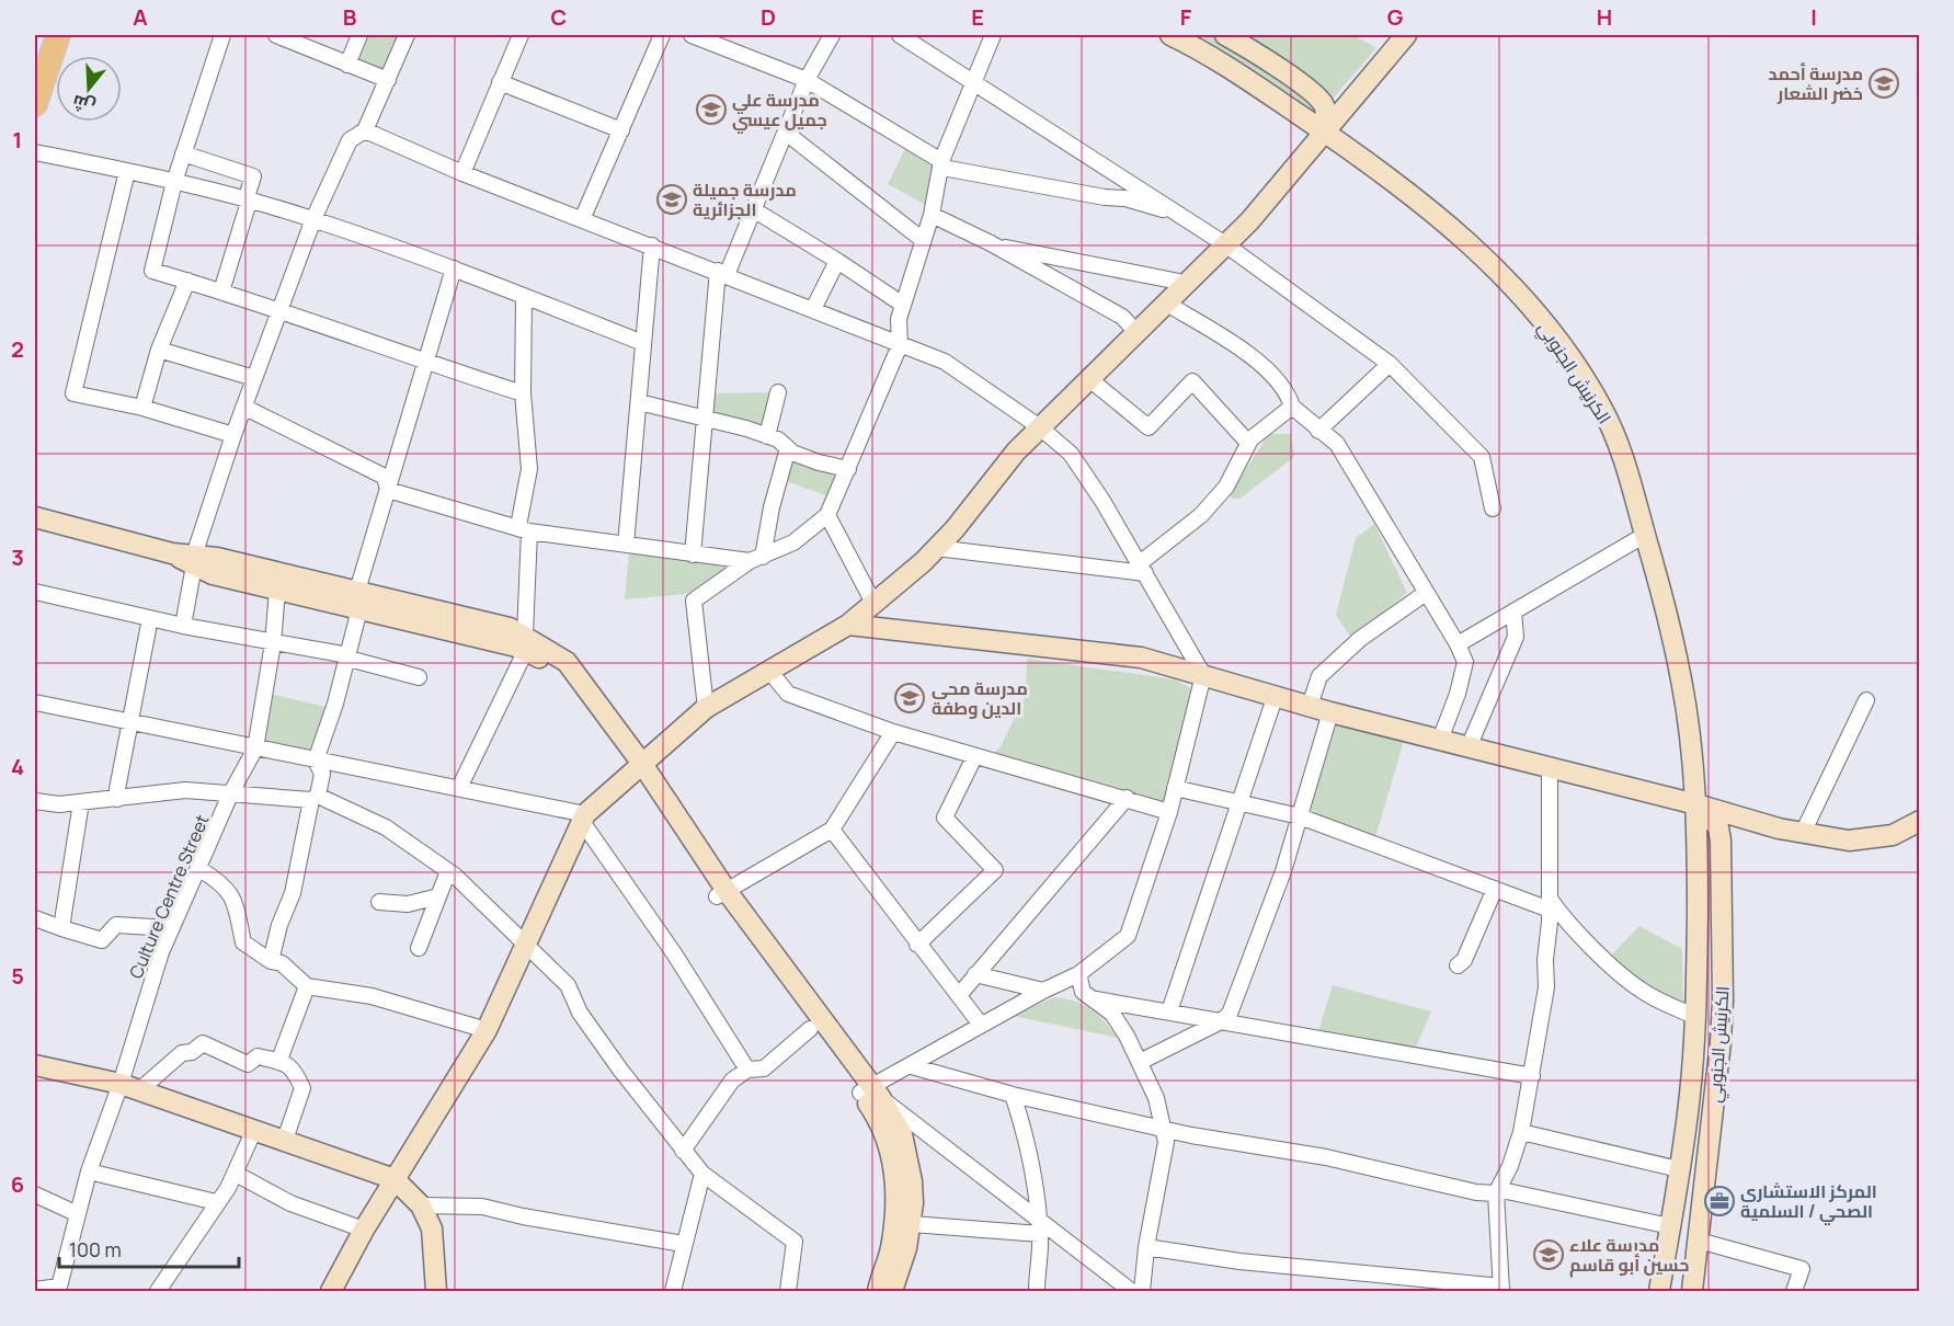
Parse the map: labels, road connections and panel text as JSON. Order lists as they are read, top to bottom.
{
  "streets": {
    "main road": ["الكرنيش الجنوبي"],
    "street": ["Culture Centre Street"]
  },
  "places": {
    "school or university": [
      "مدرسة أحمد خضر الشعار",
      "مدرسة علي جميل عيسي",
      "مدرسة جميلة الجزائرية",
      "مدرسة محي الدين وطفة",
      "مدرسة علاء حسين أبو قاسم"
    ],
    "office": ["المركز الاستشاري الصحي / السلمية"]
  },
  "scale_bar": "100 m",
  "north": "bottom",
  "grid": {
    "columns": [
      "A",
      "B",
      "C",
      "D",
      "E",
      "F",
      "G",
      "H",
      "I"
    ],
    "rows": [
      "1",
      "2",
      "3",
      "4",
      "5",
      "6"
    ]
  }
}
